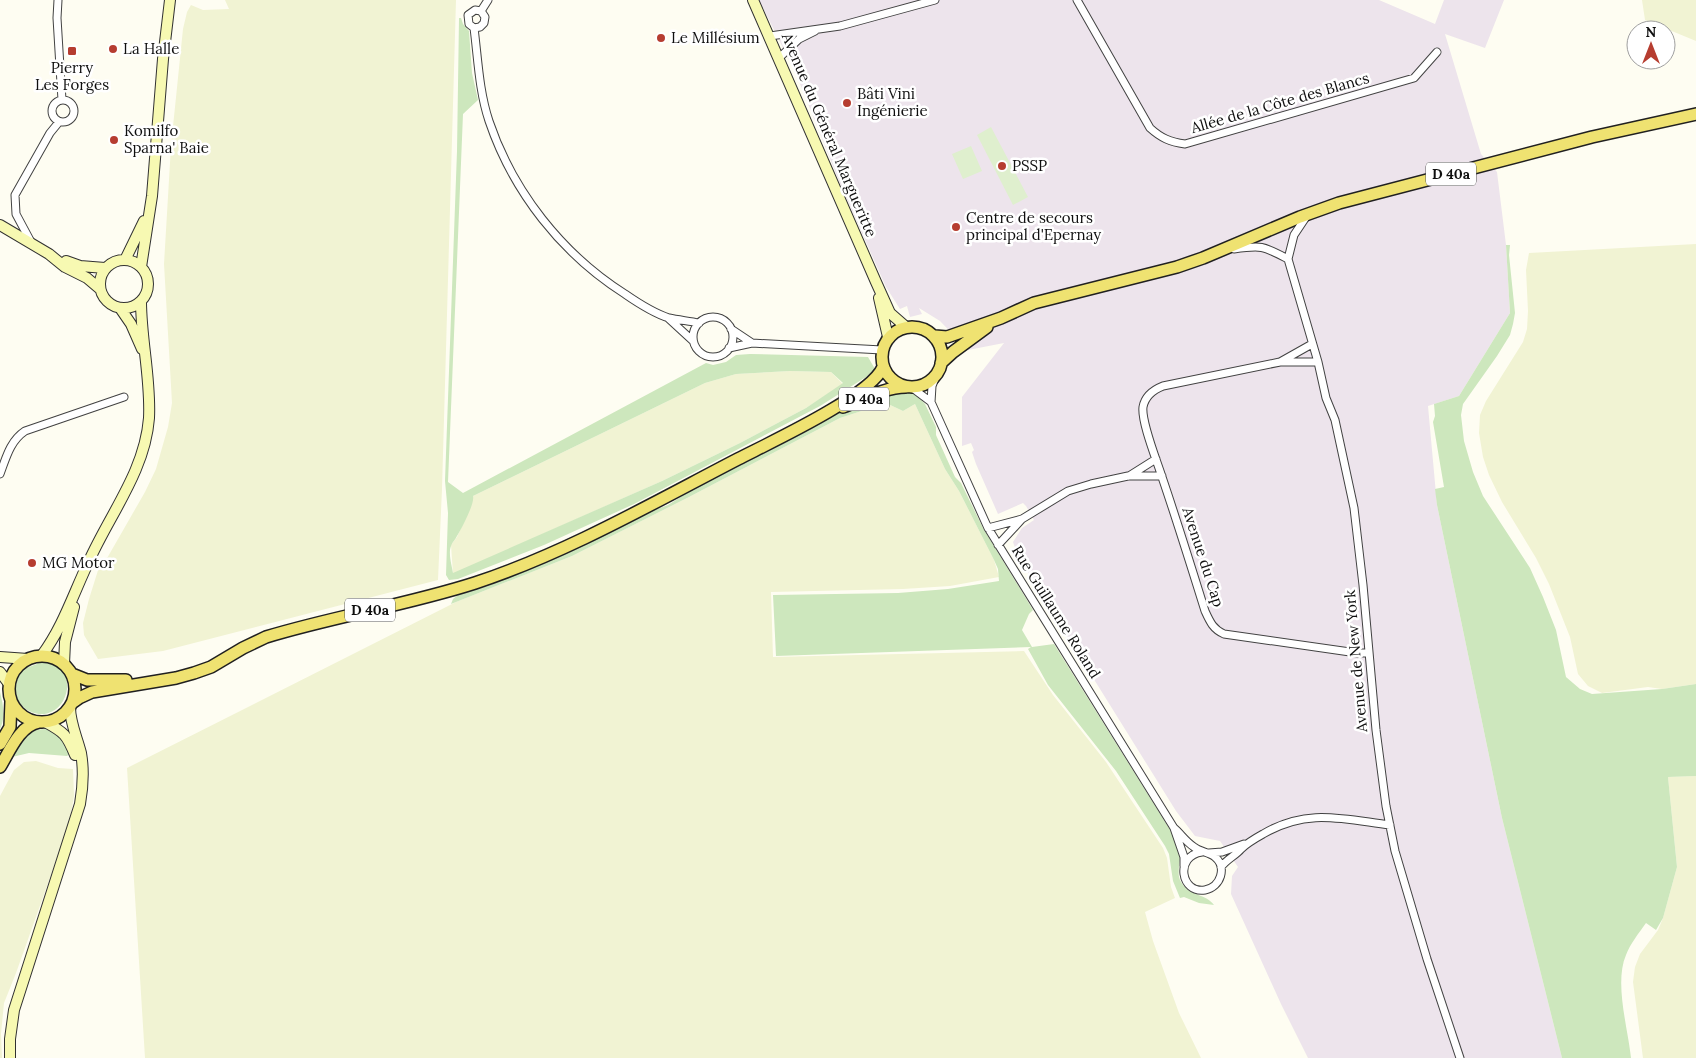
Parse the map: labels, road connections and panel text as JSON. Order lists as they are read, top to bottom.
{
  "streets": {
    "main road": ["Avenue du Général Margueritte", "D 40a"],
    "street": [
      "Allée de la Côte des Blancs",
      "Avenue du Cap",
      "Rue Guillaume Roland",
      "Avenue de New York"
    ]
  },
  "crossings": [
    ["Avenue du Général Margueritte", "D 40a"],
    ["Avenue du Cap", "Avenue de New York"]
  ],
  "places": {
    "other": [
      "Le Millésium",
      "La Halle",
      "Bâti Vini Ingénierie",
      "Komilfo Sparna' Baie",
      "PSSP",
      "Centre de secours principal d'Epernay",
      "MG Motor"
    ],
    "transit": ["Pierry Les Forges"]
  },
  "north": "top"
}
